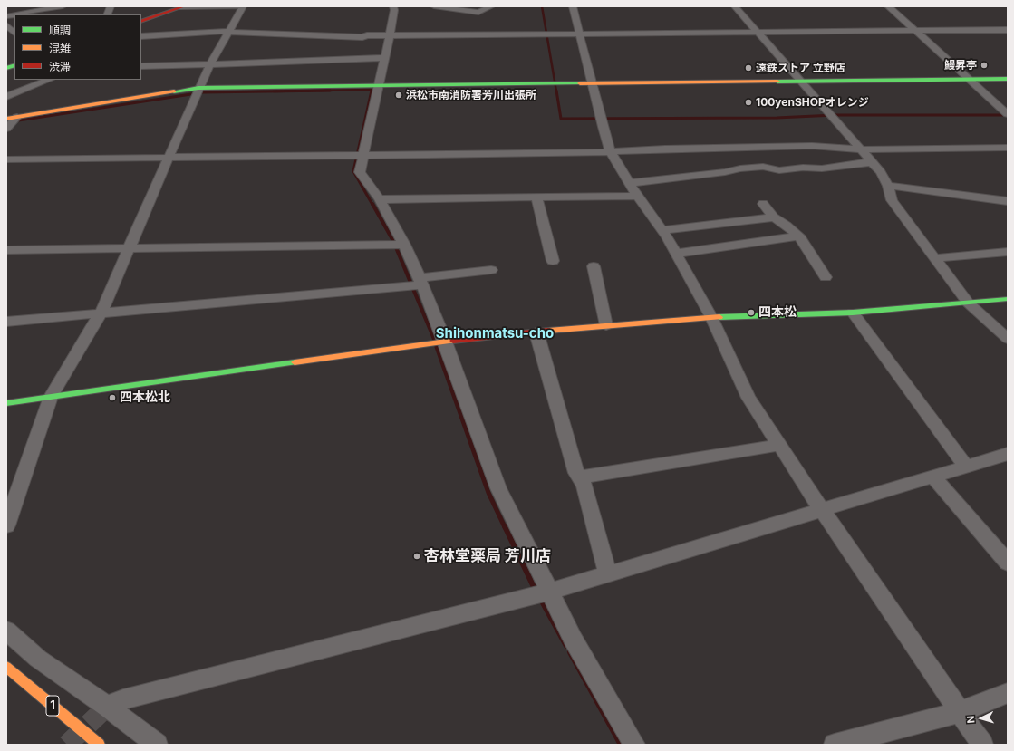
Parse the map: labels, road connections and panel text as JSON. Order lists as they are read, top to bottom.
{
  "streets": {
    "main road": ["1"]
  },
  "districts": ["Shihonmatsu-cho"],
  "places": [
    "鰻昇亭",
    "遠鉄ストア 立野店",
    "浜松市南消防署芳川出張所",
    "100yenSHOPオレンジ",
    "四本松",
    "四本松北",
    "杏林堂薬局 芳川店"
  ],
  "legend": ["順調", "混雑", "渋滞"],
  "north": "left"
}
